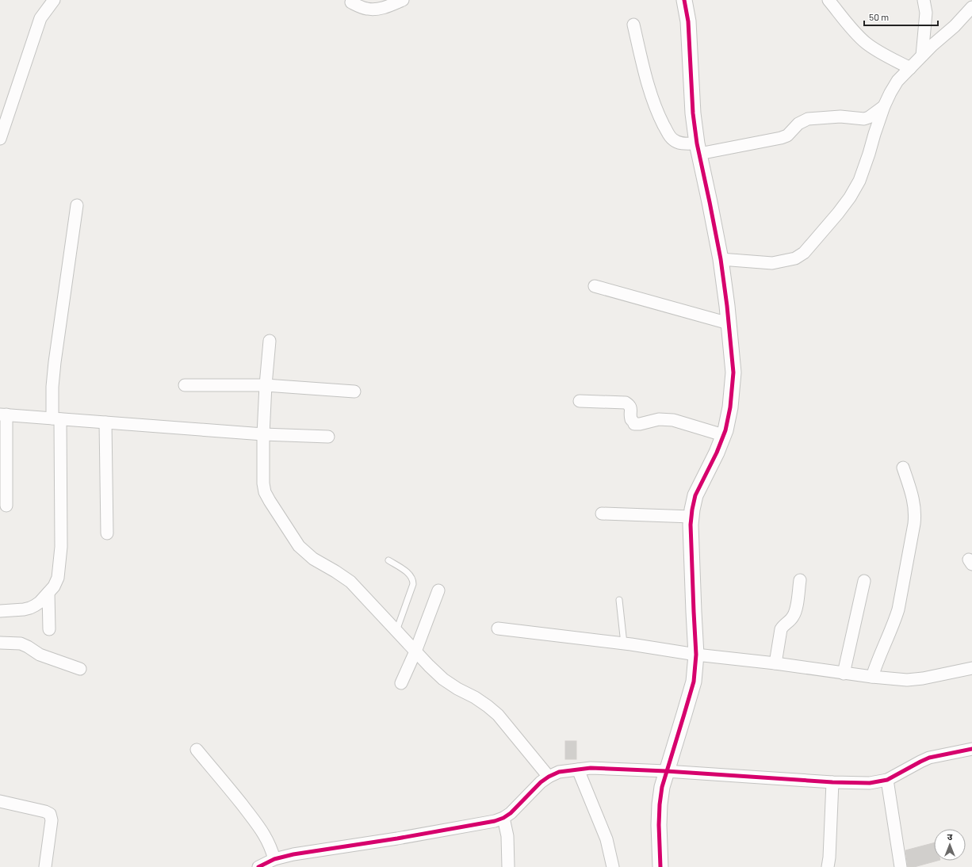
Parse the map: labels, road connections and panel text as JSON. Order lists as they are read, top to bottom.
{
  "scale_bar": "50 m",
  "north": "top"
}
